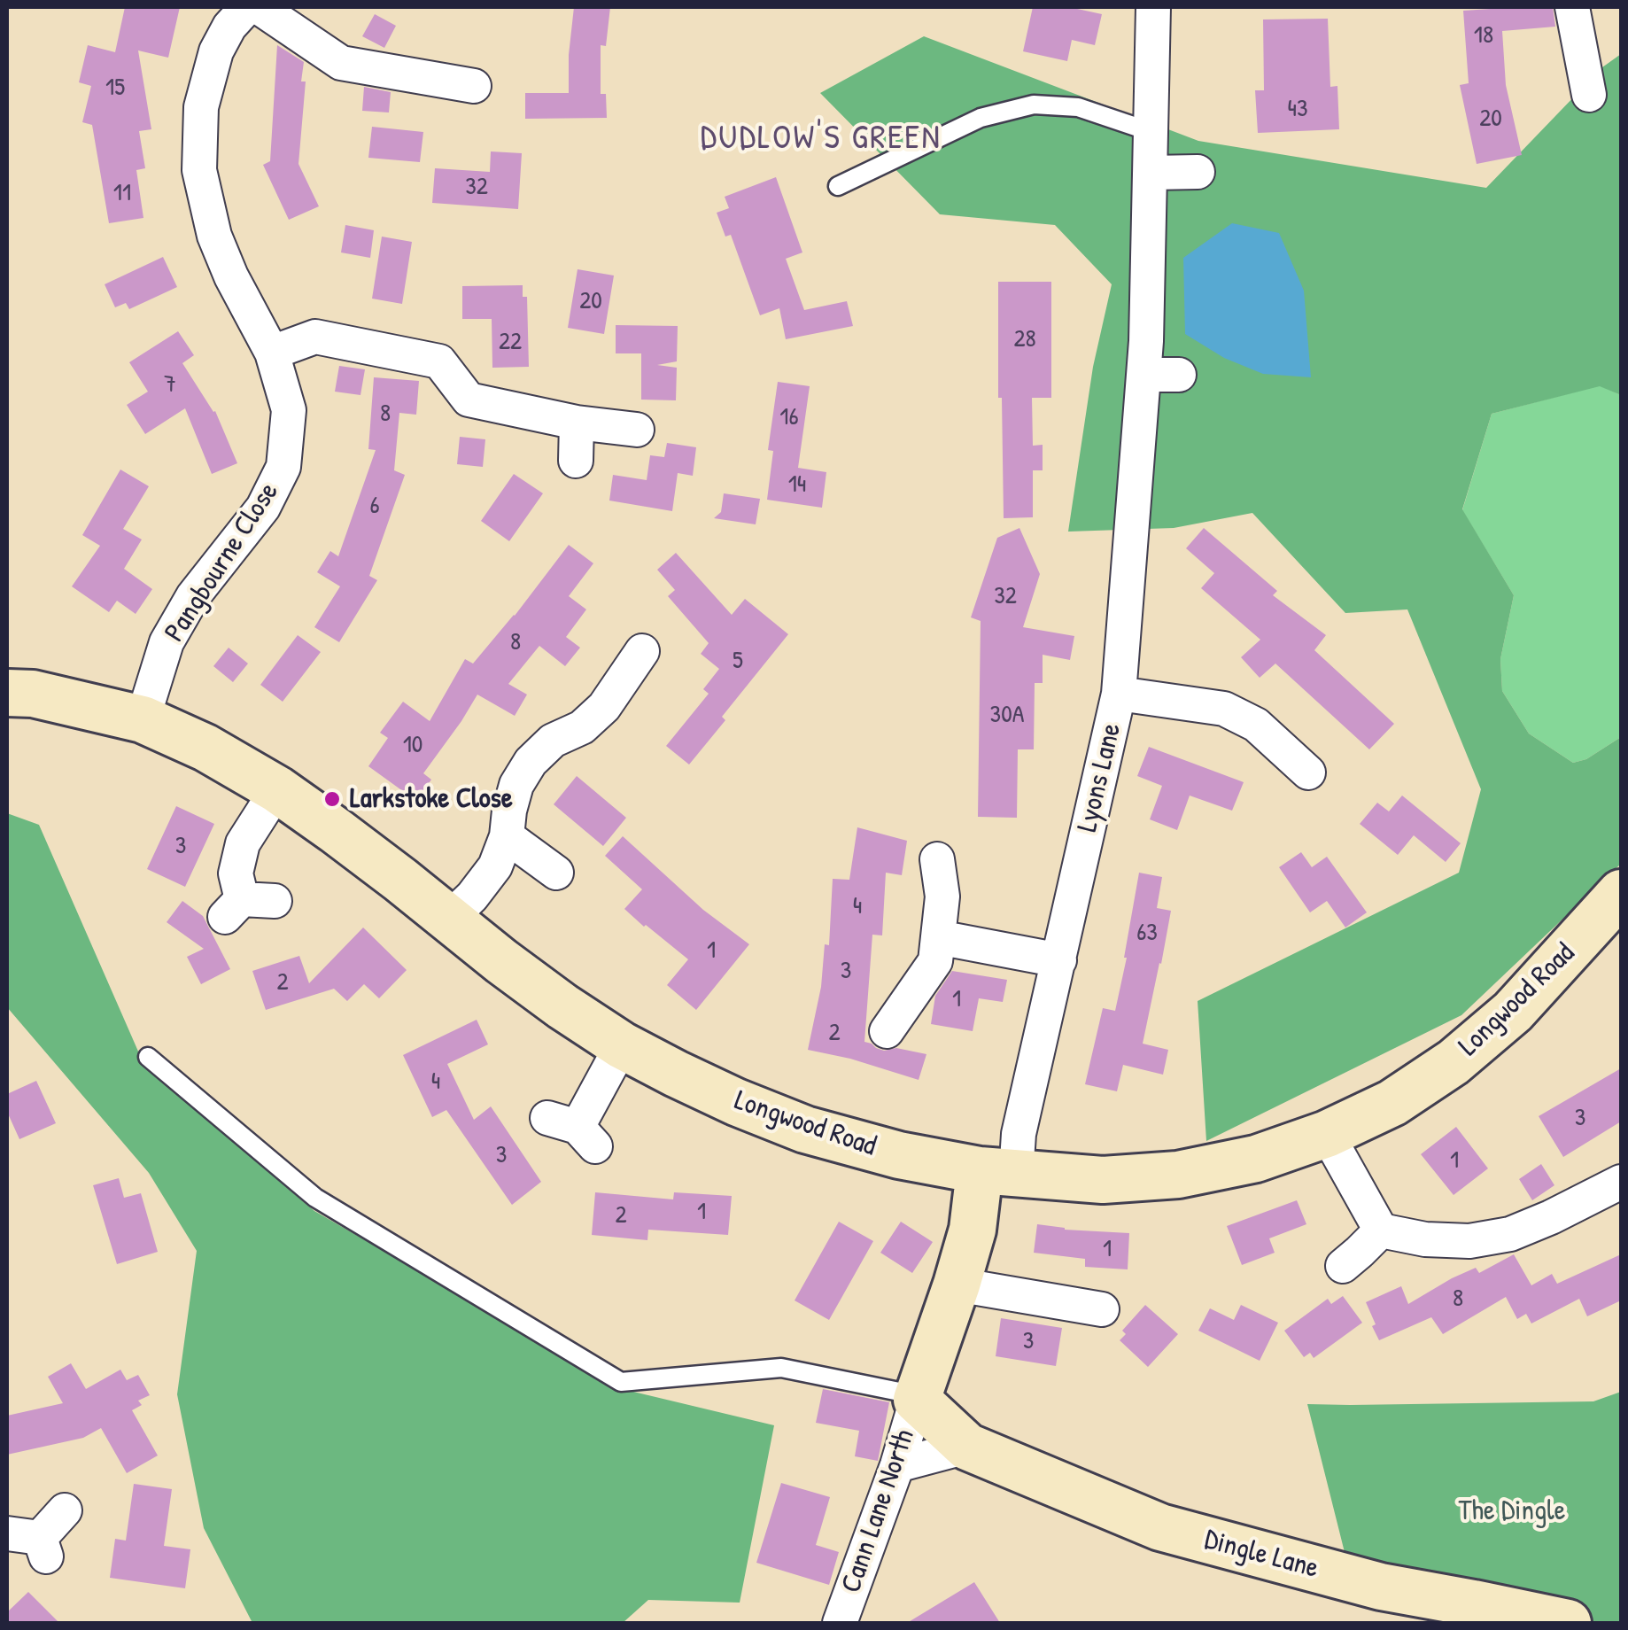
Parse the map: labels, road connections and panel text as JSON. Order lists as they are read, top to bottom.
{
  "streets": {
    "street": [
      "Pangbourne Close",
      "Lyons Lane",
      "Longwood Road",
      "Cann Lane North",
      "Dingle Lane"
    ]
  },
  "crossings": [
    ["Pangbourne Close", "Longwood Road"],
    ["Lyons Lane", "Longwood Road"],
    ["Lyons Lane", "Cann Lane North"],
    ["Lyons Lane", "Dingle Lane"],
    ["Cann Lane North", "Dingle Lane"]
  ],
  "districts": ["DUDLOW'S GREEN"],
  "parks": ["The Dingle"],
  "places": ["Larkstoke Close"],
  "house_numbers": [
    "18",
    "15",
    "43",
    "20",
    "32",
    "11",
    "20",
    "28",
    "22",
    "7",
    "8",
    "16",
    "14",
    "6",
    "32",
    "8",
    "5",
    "30A",
    "10",
    "3",
    "4",
    "63",
    "1",
    "3",
    "2",
    "1",
    "2",
    "4",
    "3",
    "3",
    "1",
    "1",
    "2",
    "1",
    "8",
    "3"
  ]
}
